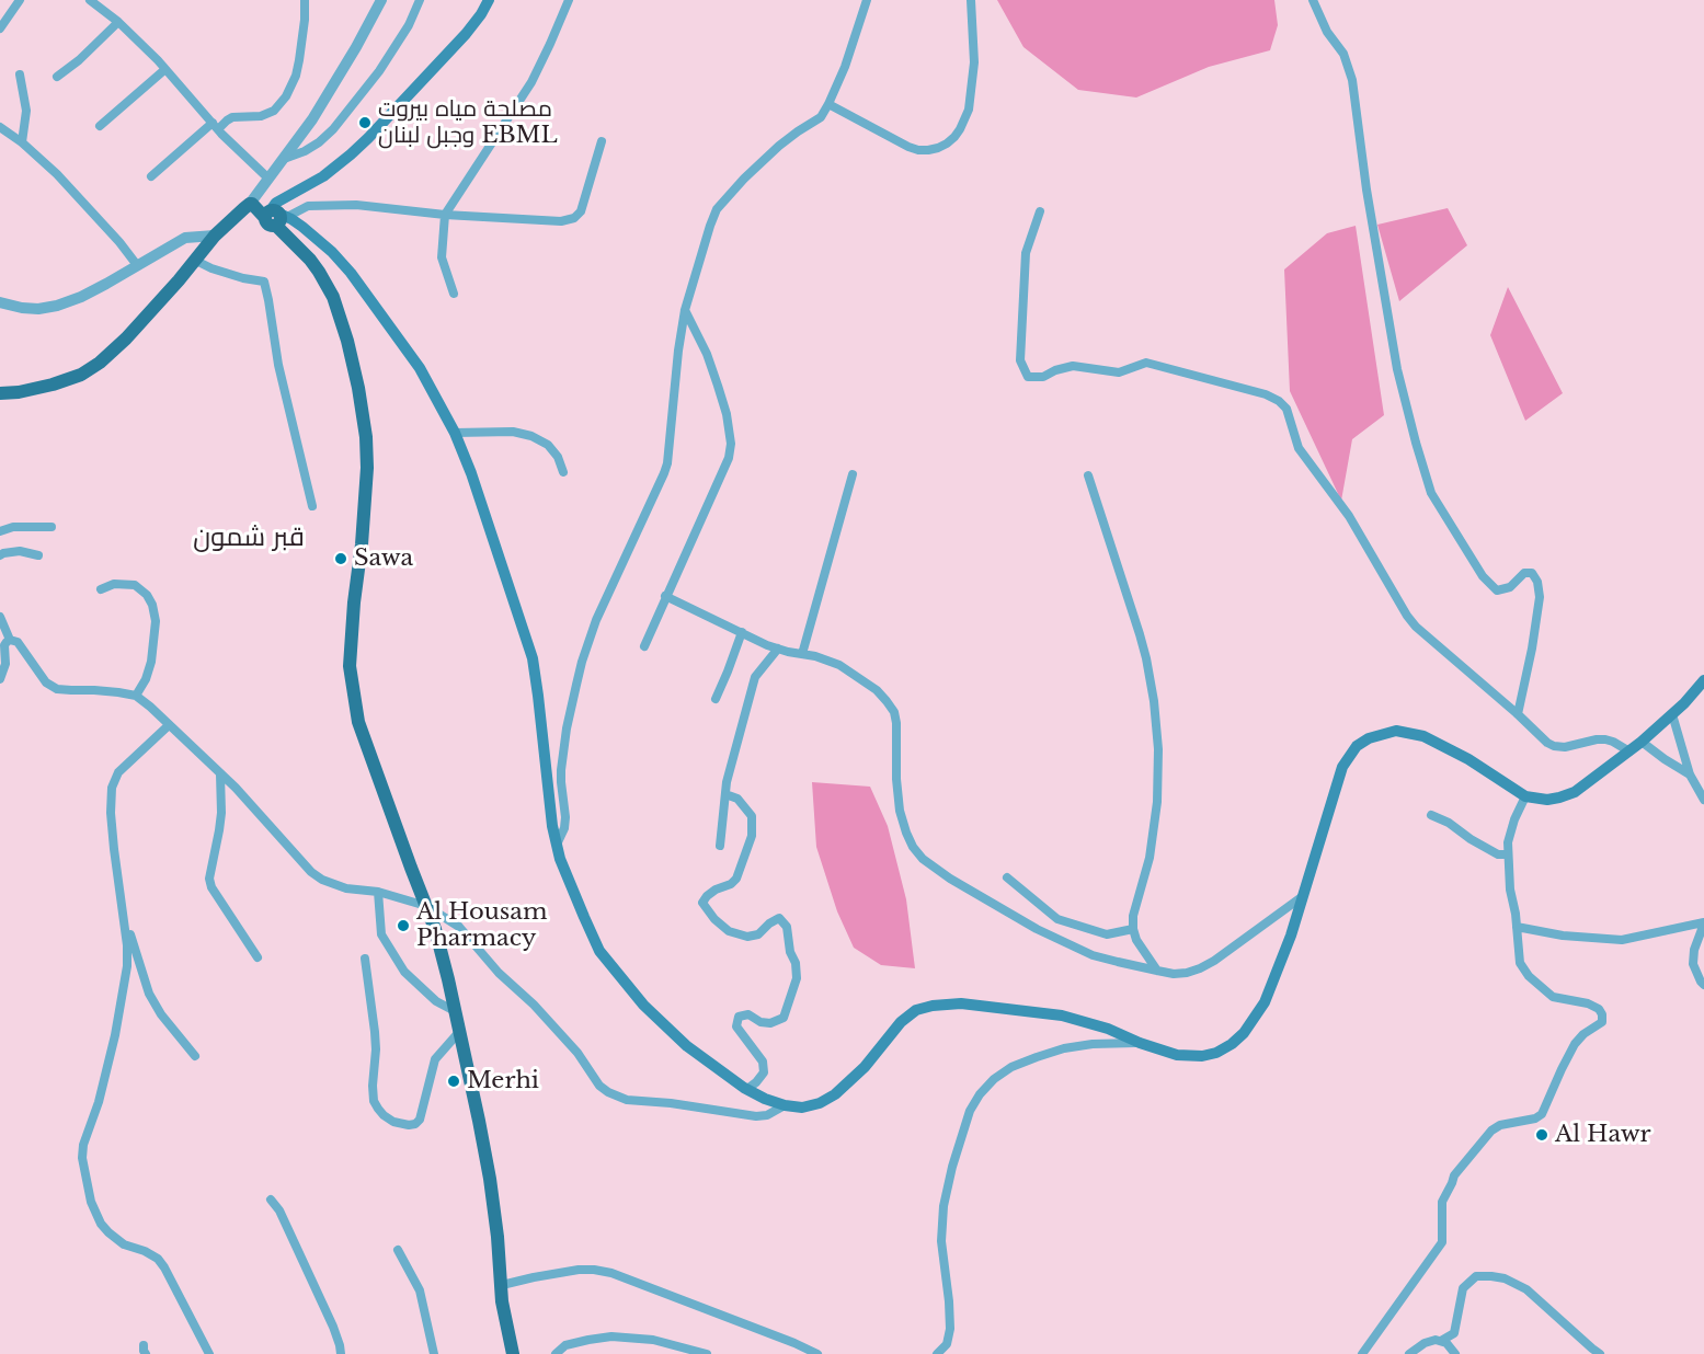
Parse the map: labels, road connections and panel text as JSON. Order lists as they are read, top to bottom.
{
  "districts": ["قبر شمون"],
  "places": [
    "مصلحة مياه بيروت وجبل لبنان EBML",
    "Sawa",
    "Al Housam Pharmacy",
    "Merhi",
    "Al Hawr"
  ]
}
